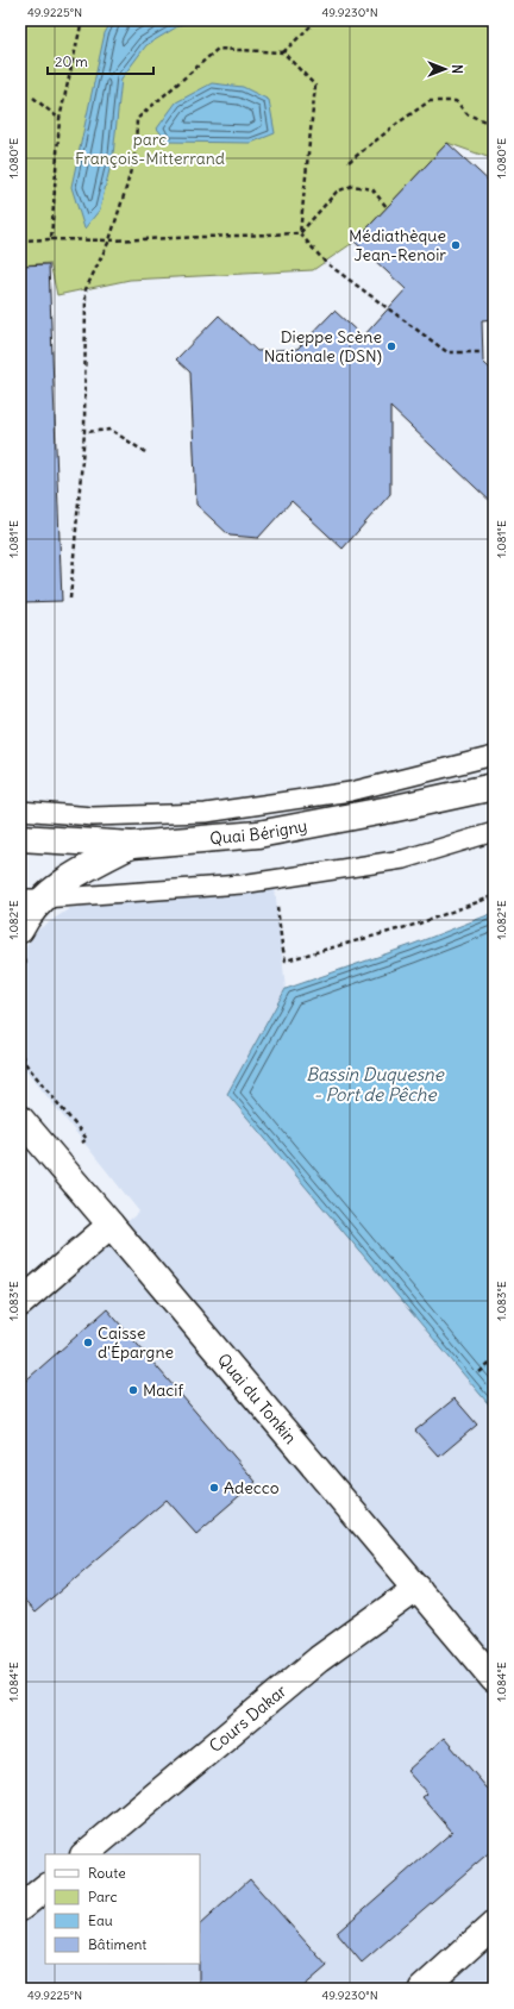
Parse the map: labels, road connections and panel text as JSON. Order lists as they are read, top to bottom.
{
  "streets": {
    "street": ["Quai Bérigny", "Quai du Tonkin", "Cours Dakar"]
  },
  "crossings": [
    ["Quai du Tonkin", "Cours Dakar"]
  ],
  "water": ["Bassin Duquesne - Port de Pêche"],
  "parks": ["parc François-Mitterrand"],
  "places": [
    "Médiathèque Jean-Renoir",
    "Dieppe Scène Nationale (DSN)",
    "Caisse d'Épargne",
    "Macif",
    "Adecco"
  ],
  "legend": [
    "Route",
    "Parc",
    "Eau",
    "Bâtiment"
  ],
  "scale_bar": "20 m",
  "north": "right",
  "coordinates": [
    "49.9225°N",
    "49.9230°N",
    "1.080°E",
    "1.081°E",
    "1.082°E",
    "1.083°E",
    "1.084°E"
  ]
}
